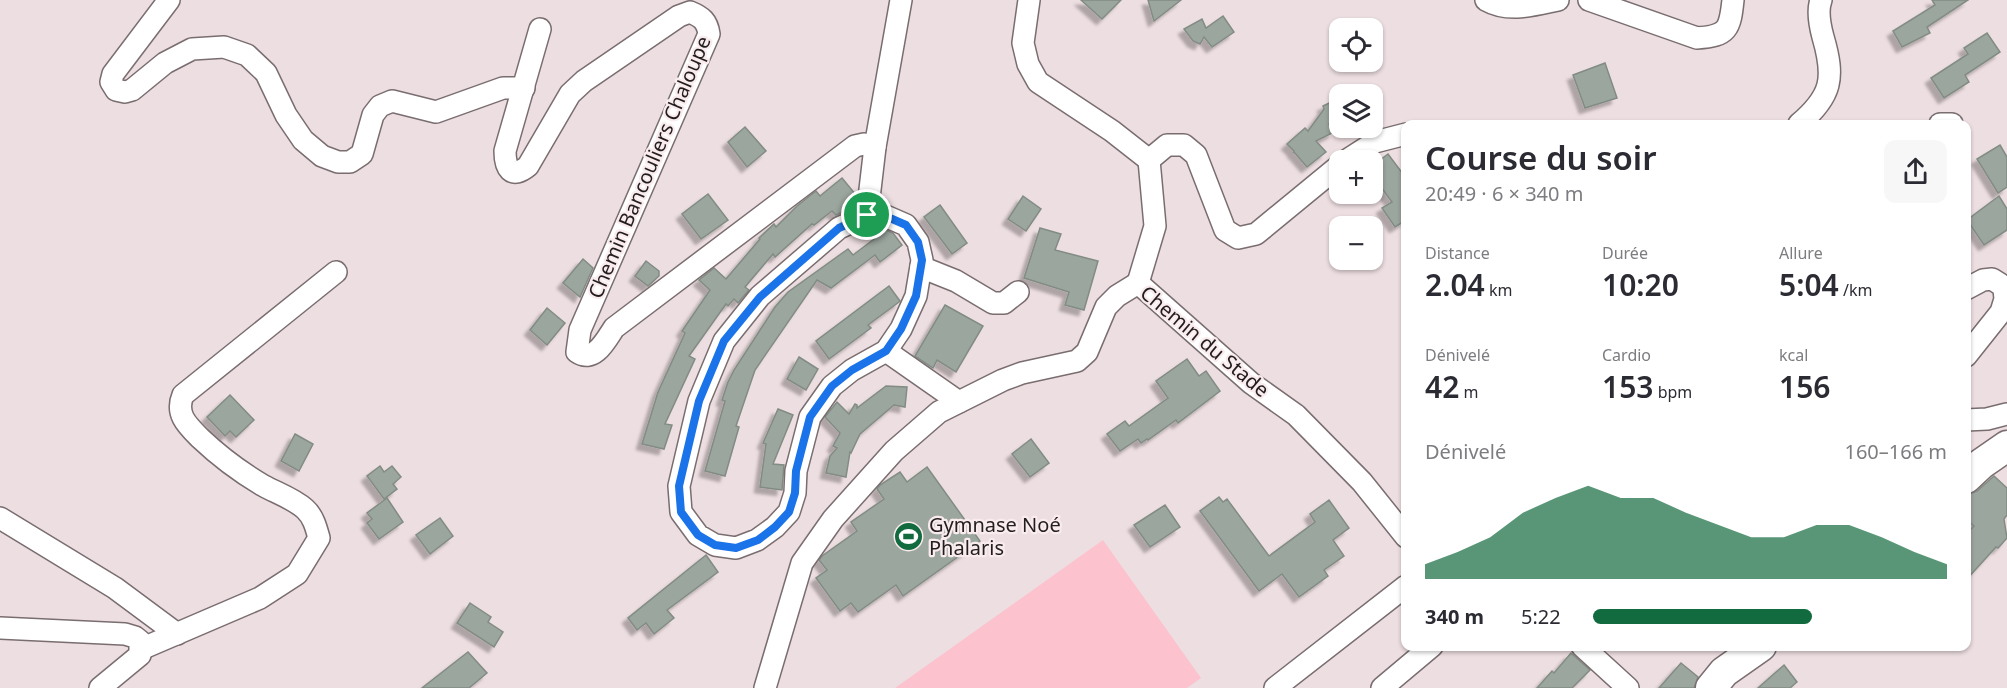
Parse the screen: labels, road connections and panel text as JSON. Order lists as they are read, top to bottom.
{
  "streets": {
    "street": ["Chemin Bancouliers Chaloupe", "Chemin du Stade"]
  },
  "places": {
    "sports": ["Gymnase Noé Phalaris"]
  },
  "page": {
    "map_buttons": ["+", "−"],
    "heading": ["Course du soir", "20:49 · 6 × 340 m"],
    "stats": [
      ["Distance", "2.04 km"],
      ["Durée", "10:20"],
      ["Allure", "5:04 /km"],
      ["Dénivelé", "42 m"],
      ["Cardio", "153 bpm"],
      ["kcal", "156"]
    ],
    "chart": ["Dénivelé", "160–166 m"],
    "list": [
      {
        "name": "340 m",
        "note": "5:22"
      }
    ]
  }
}
